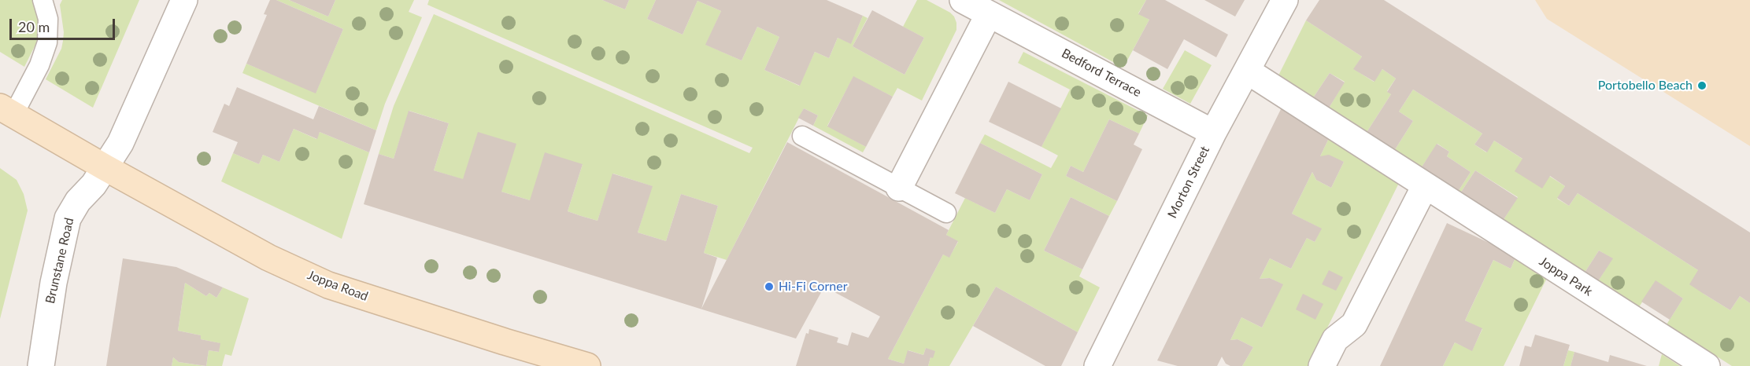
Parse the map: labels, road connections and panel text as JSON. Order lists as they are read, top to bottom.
{
  "streets": {
    "main road": ["Joppa Road"],
    "street": [
      "Bedford Terrace",
      "Morton Street",
      "Brunstane Road",
      "Joppa Park"
    ]
  },
  "crossings": [
    ["Bedford Terrace", "Morton Street"],
    ["Morton Street", "Joppa Park"],
    ["Brunstane Road", "Joppa Road"]
  ],
  "places": ["Portobello Beach", "Hi-Fi Corner"],
  "scale_bar": "20 m"
}
